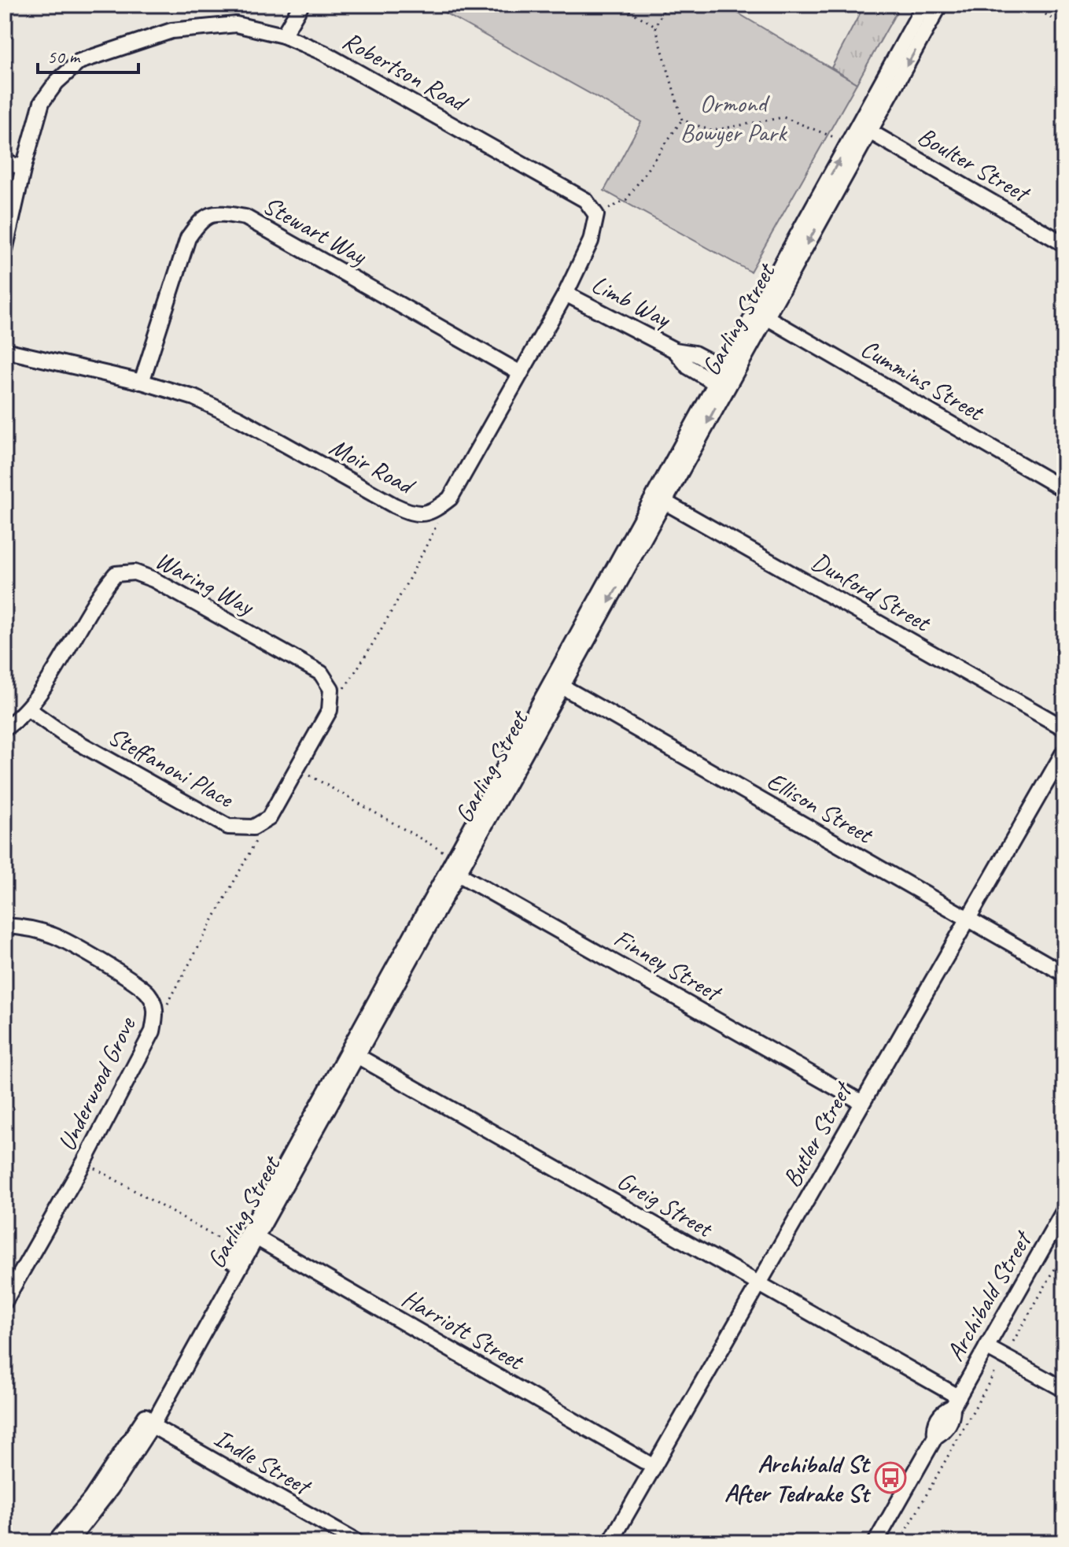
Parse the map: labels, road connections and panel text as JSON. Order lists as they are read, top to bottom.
{
  "streets": {
    "street": [
      "Robertson Road",
      "Boulter Street",
      "Stewart Way",
      "Limb Way",
      "Garling Street",
      "Cummins Street",
      "Moir Road",
      "Waring Way",
      "Dunford Street",
      "Steffanoni Place",
      "Ellison Street",
      "Finney Street",
      "Underwood Grove",
      "Butler Street",
      "Greig Street",
      "Archibald Street",
      "Harriott Street",
      "Indle Street"
    ]
  },
  "crossings": [
    ["Robertson Road", "Moir Road"],
    ["Boulter Street", "Garling Street"],
    ["Stewart Way", "Moir Road"],
    ["Limb Way", "Garling Street"],
    ["Limb Way", "Moir Road"],
    ["Garling Street", "Cummins Street"],
    ["Garling Street", "Dunford Street"],
    ["Garling Street", "Ellison Street"],
    ["Garling Street", "Finney Street"],
    ["Garling Street", "Greig Street"],
    ["Garling Street", "Harriott Street"],
    ["Garling Street", "Indle Street"],
    ["Waring Way", "Steffanoni Place"],
    ["Ellison Street", "Butler Street"],
    ["Finney Street", "Butler Street"],
    ["Butler Street", "Greig Street"],
    ["Butler Street", "Harriott Street"],
    ["Greig Street", "Archibald Street"]
  ],
  "parks": ["Ormond Bowyer Park"],
  "places": {
    "bus stop": ["Archibald St After Tedrake St"]
  },
  "scale_bar": "50 m"
}
